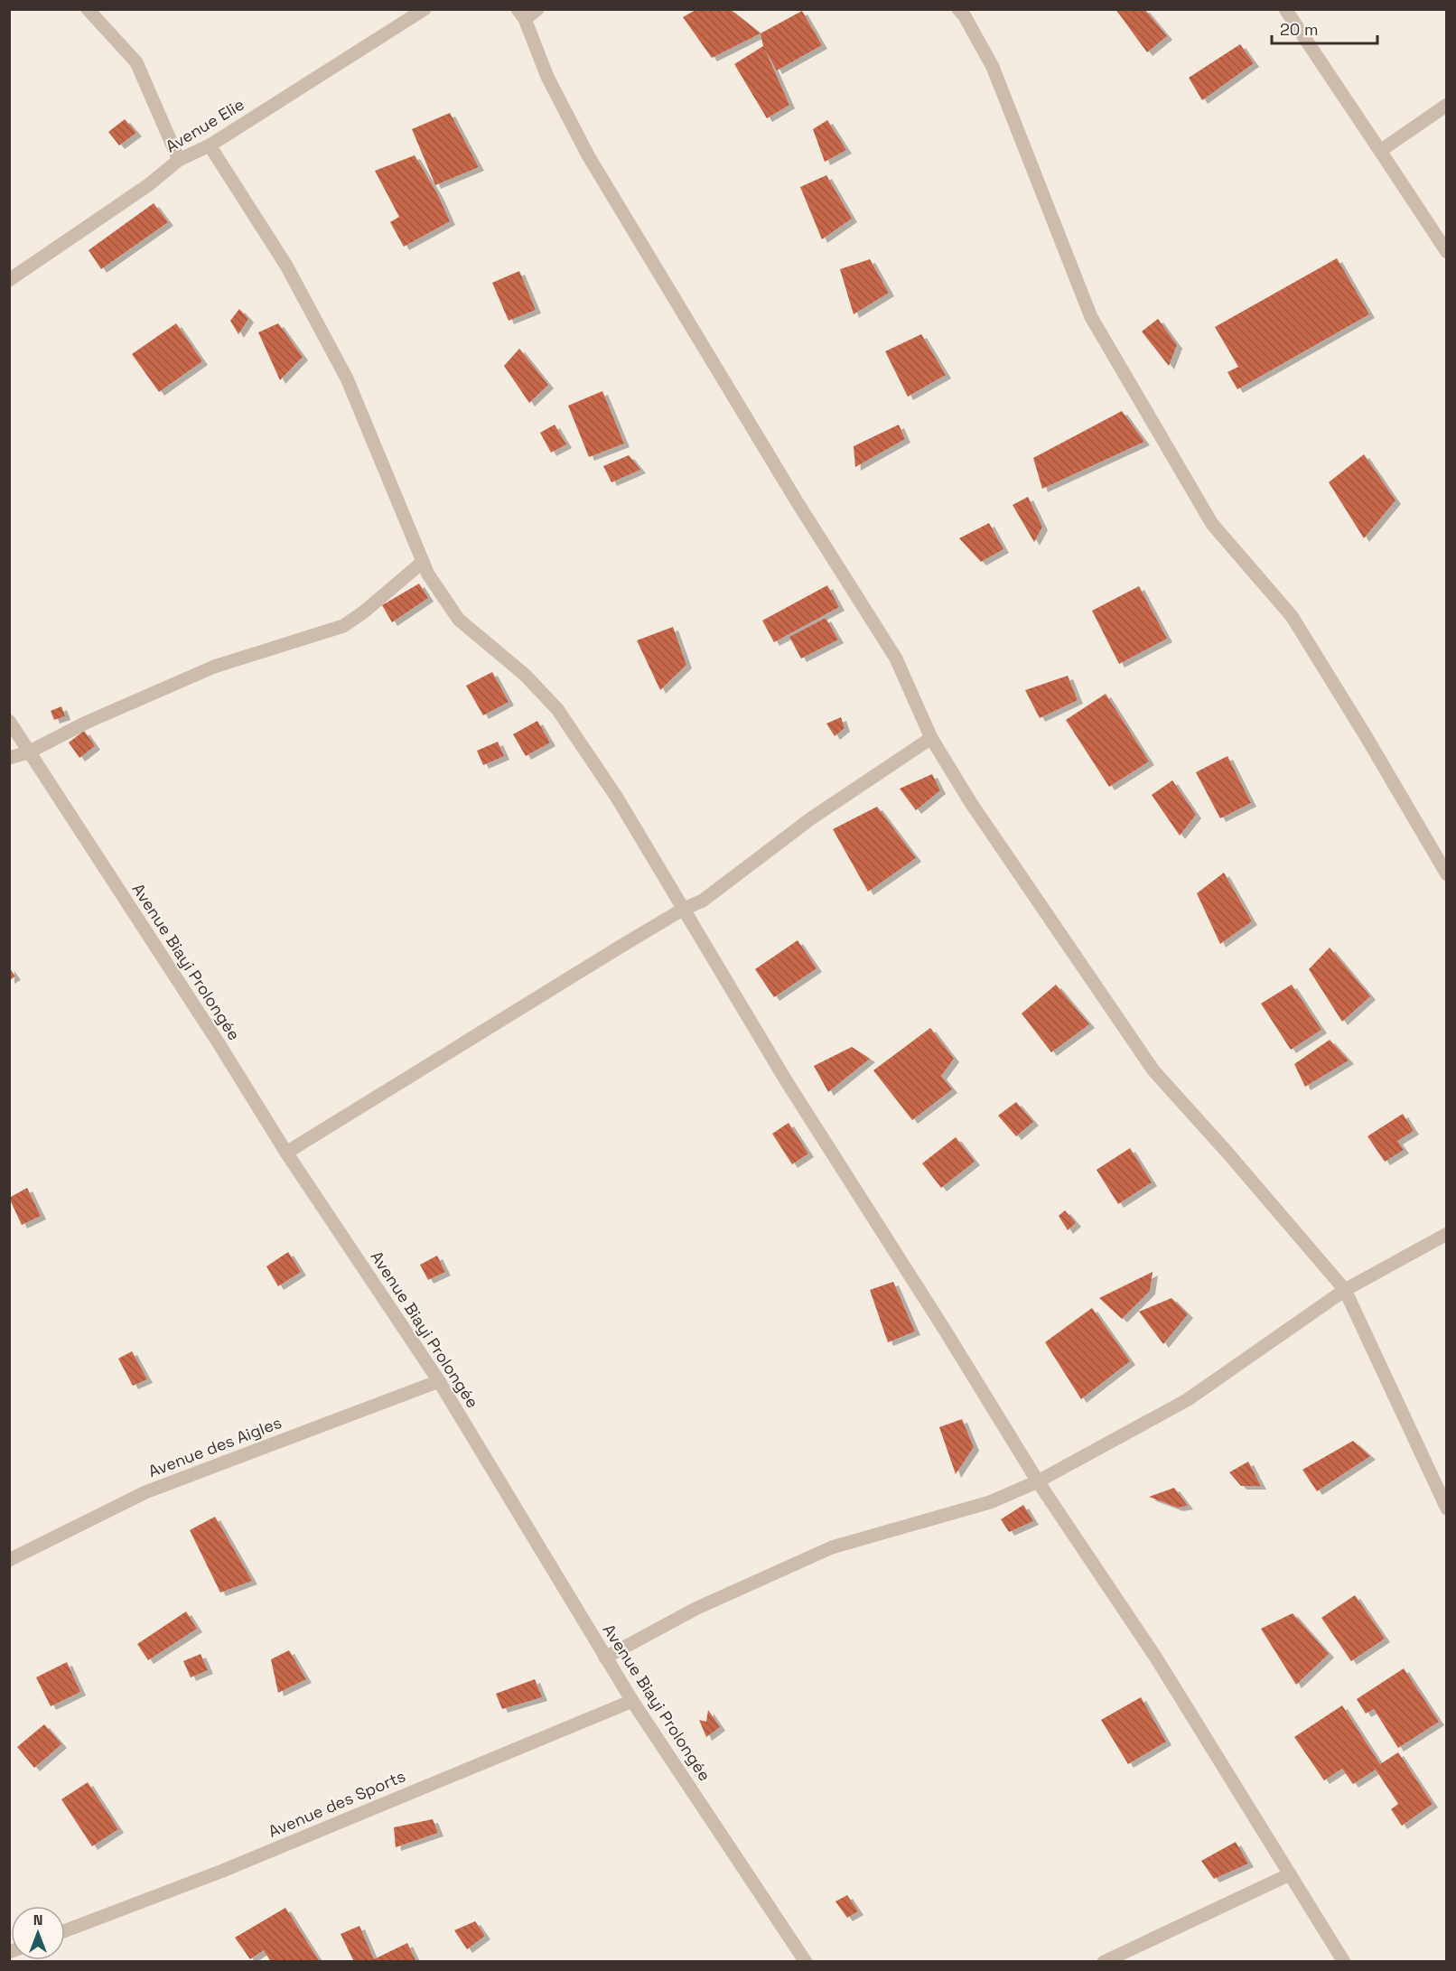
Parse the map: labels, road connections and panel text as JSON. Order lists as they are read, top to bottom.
{
  "streets": {
    "street": [
      "Avenue Elie",
      "Avenue Biayi Prolongée",
      "Avenue des Aigles",
      "Avenue des Sports"
    ]
  },
  "crossings": [
    ["Avenue Biayi Prolongée", "Avenue des Aigles"],
    ["Avenue Biayi Prolongée", "Avenue des Sports"]
  ],
  "scale_bar": "20 m",
  "north": "top"
}
